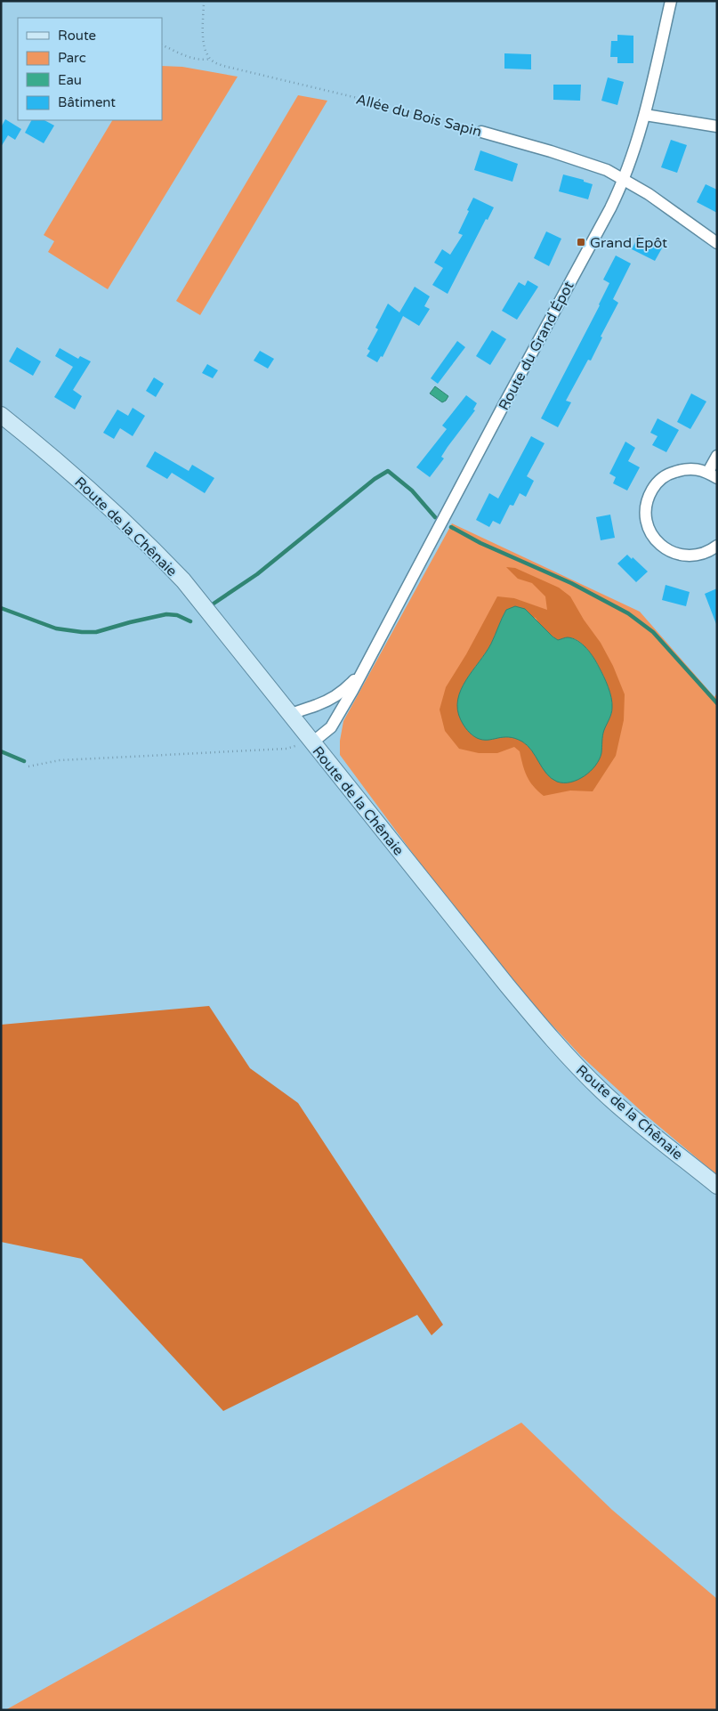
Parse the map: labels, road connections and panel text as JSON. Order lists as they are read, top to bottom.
{
  "streets": {
    "main road": ["Route de la Chênaie"],
    "street": ["Allée du Bois Sapin", "Route du Grand Épot"]
  },
  "crossings": [
    ["Allée du Bois Sapin", "Route du Grand Épot"],
    ["Route du Grand Épot", "Route de la Chênaie"]
  ],
  "places": {
    "transit": ["Grand Epôt"]
  },
  "legend": [
    "Route",
    "Parc",
    "Eau",
    "Bâtiment"
  ]
}
